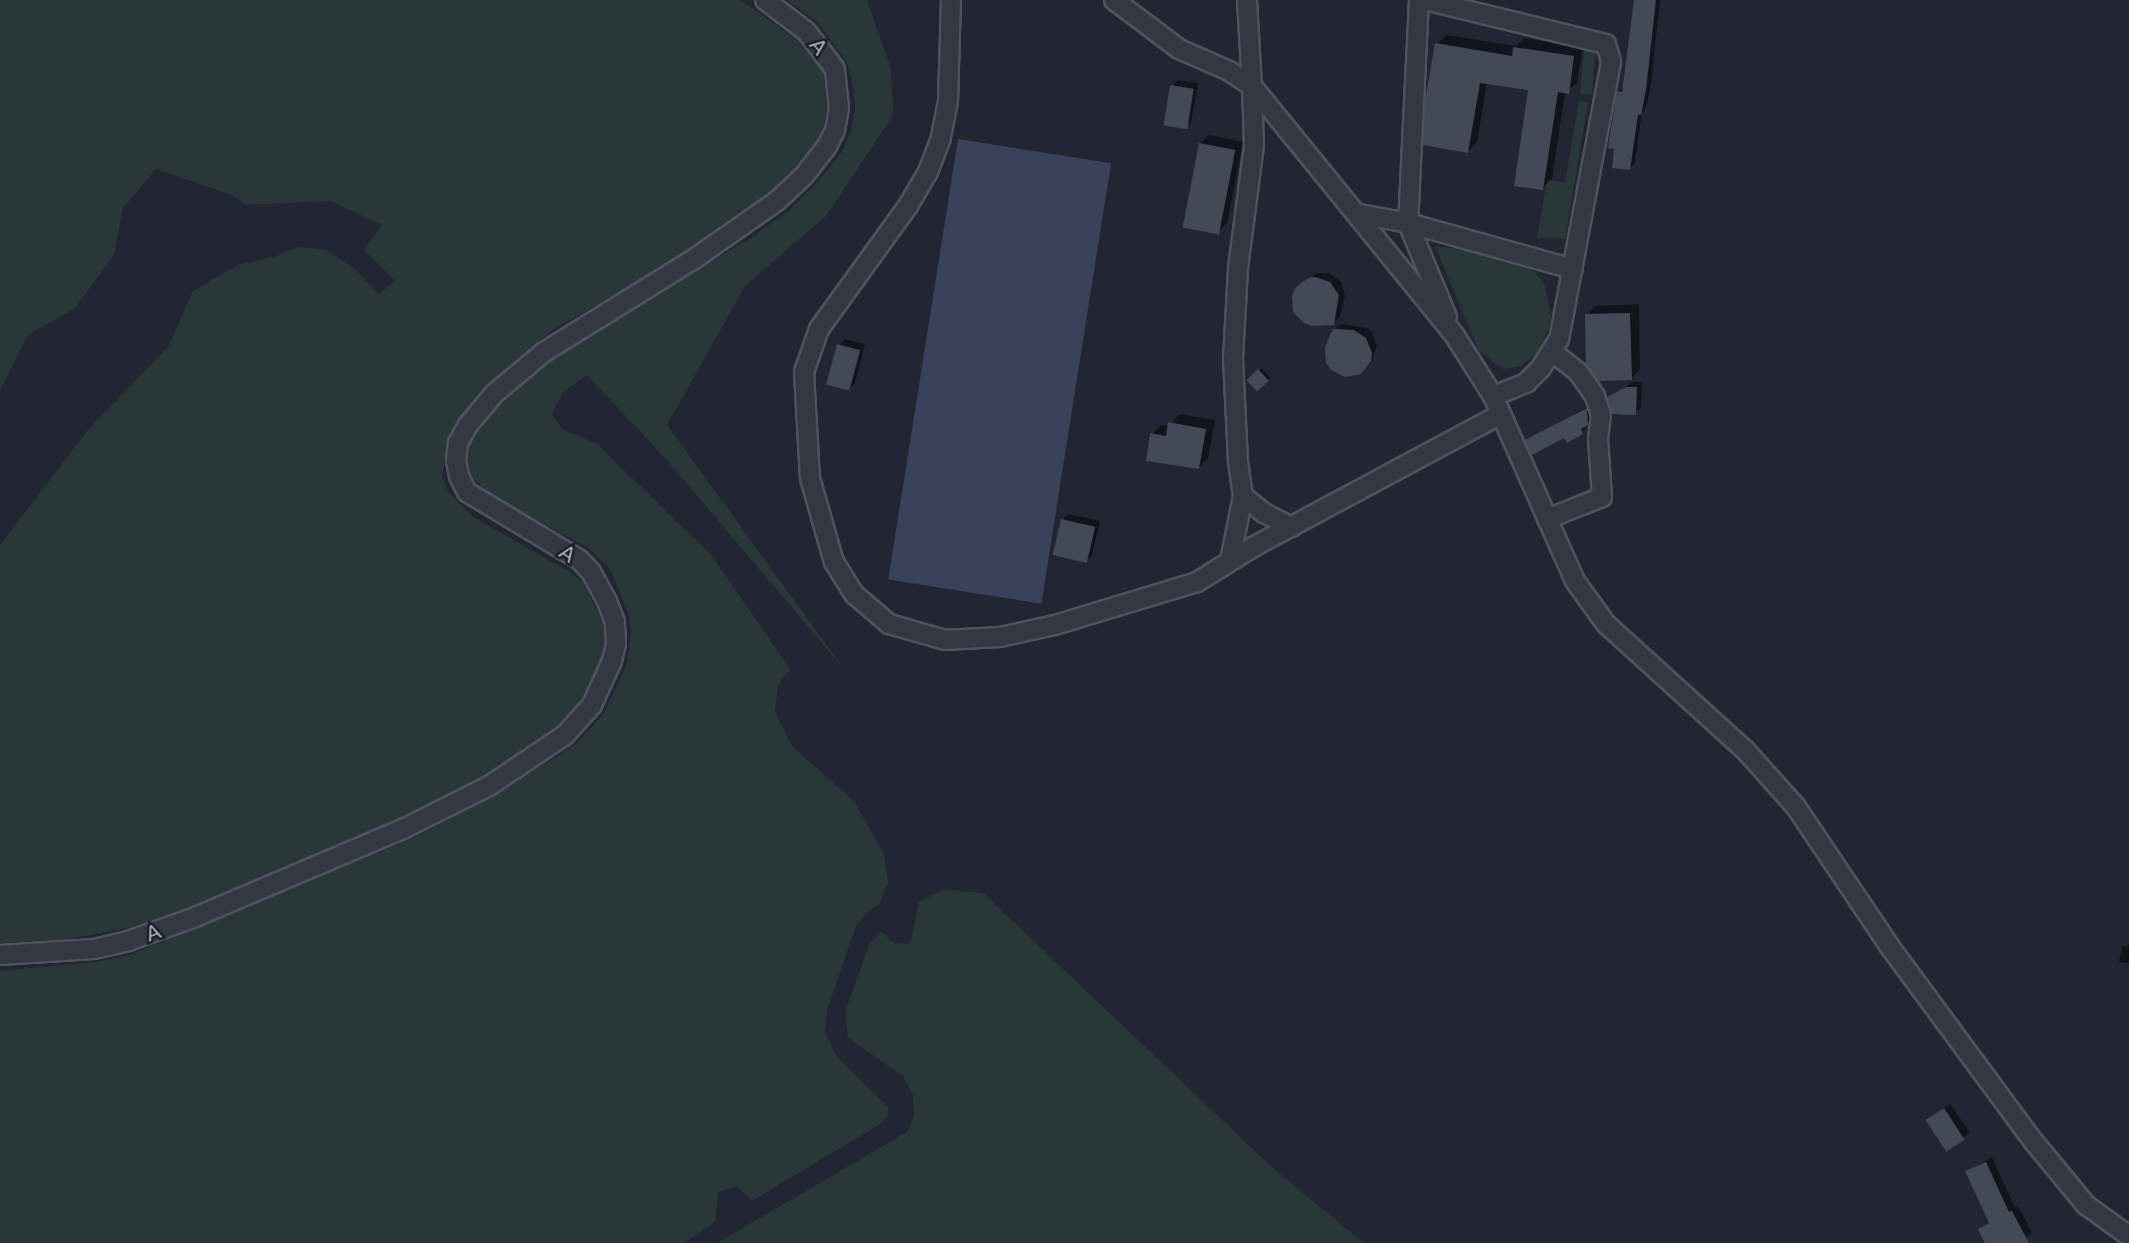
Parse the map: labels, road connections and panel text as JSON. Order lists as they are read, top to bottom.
{
  "streets": {
    "street": ["A"]
  }
}
